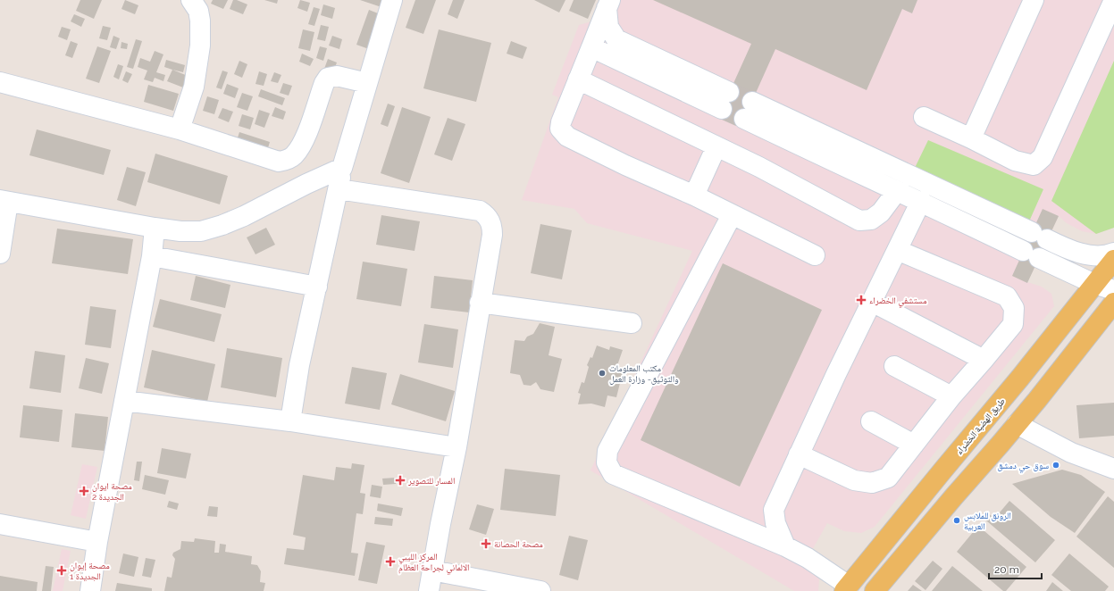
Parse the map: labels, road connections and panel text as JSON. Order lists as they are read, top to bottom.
{
  "streets": {
    "main road": ["طريق الهضبة الخضراء"]
  },
  "places": {
    "health": [
      "مستشفي الخضراء",
      "المسار للتصوير",
      "مصحة ايوان الجديدة 2",
      "مصحة الحصانة",
      "المركز الليبي الالماني لجراحة العظام",
      "مصحة إيوان الجديدة 1"
    ],
    "other": ["مكتب المعلومات والتوثيق- وزارة العمل", "سوق حي دمشق", "الرونق للملابس العربية"]
  },
  "scale_bar": "20 m"
}
